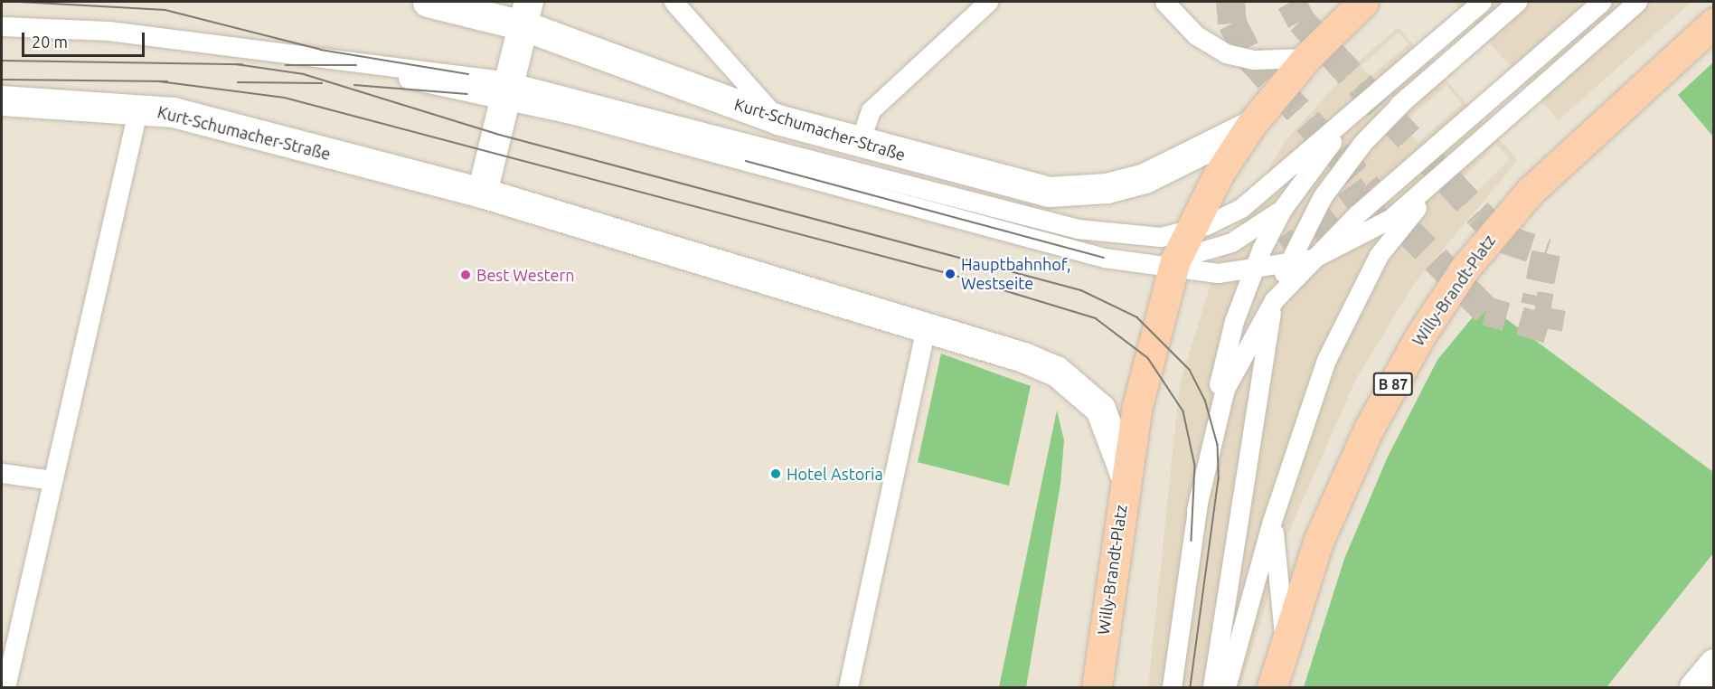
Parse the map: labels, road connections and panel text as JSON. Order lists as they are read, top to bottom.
{
  "streets": {
    "main road": ["Willy-Brandt-Platz", "B 87"],
    "street": ["Kurt-Schumacher-Straße"]
  },
  "crossings": [
    ["Kurt-Schumacher-Straße", "Willy-Brandt-Platz"]
  ],
  "places": ["Hauptbahnhof, Westseite", "Best Western", "Hotel Astoria"],
  "scale_bar": "20 m"
}
